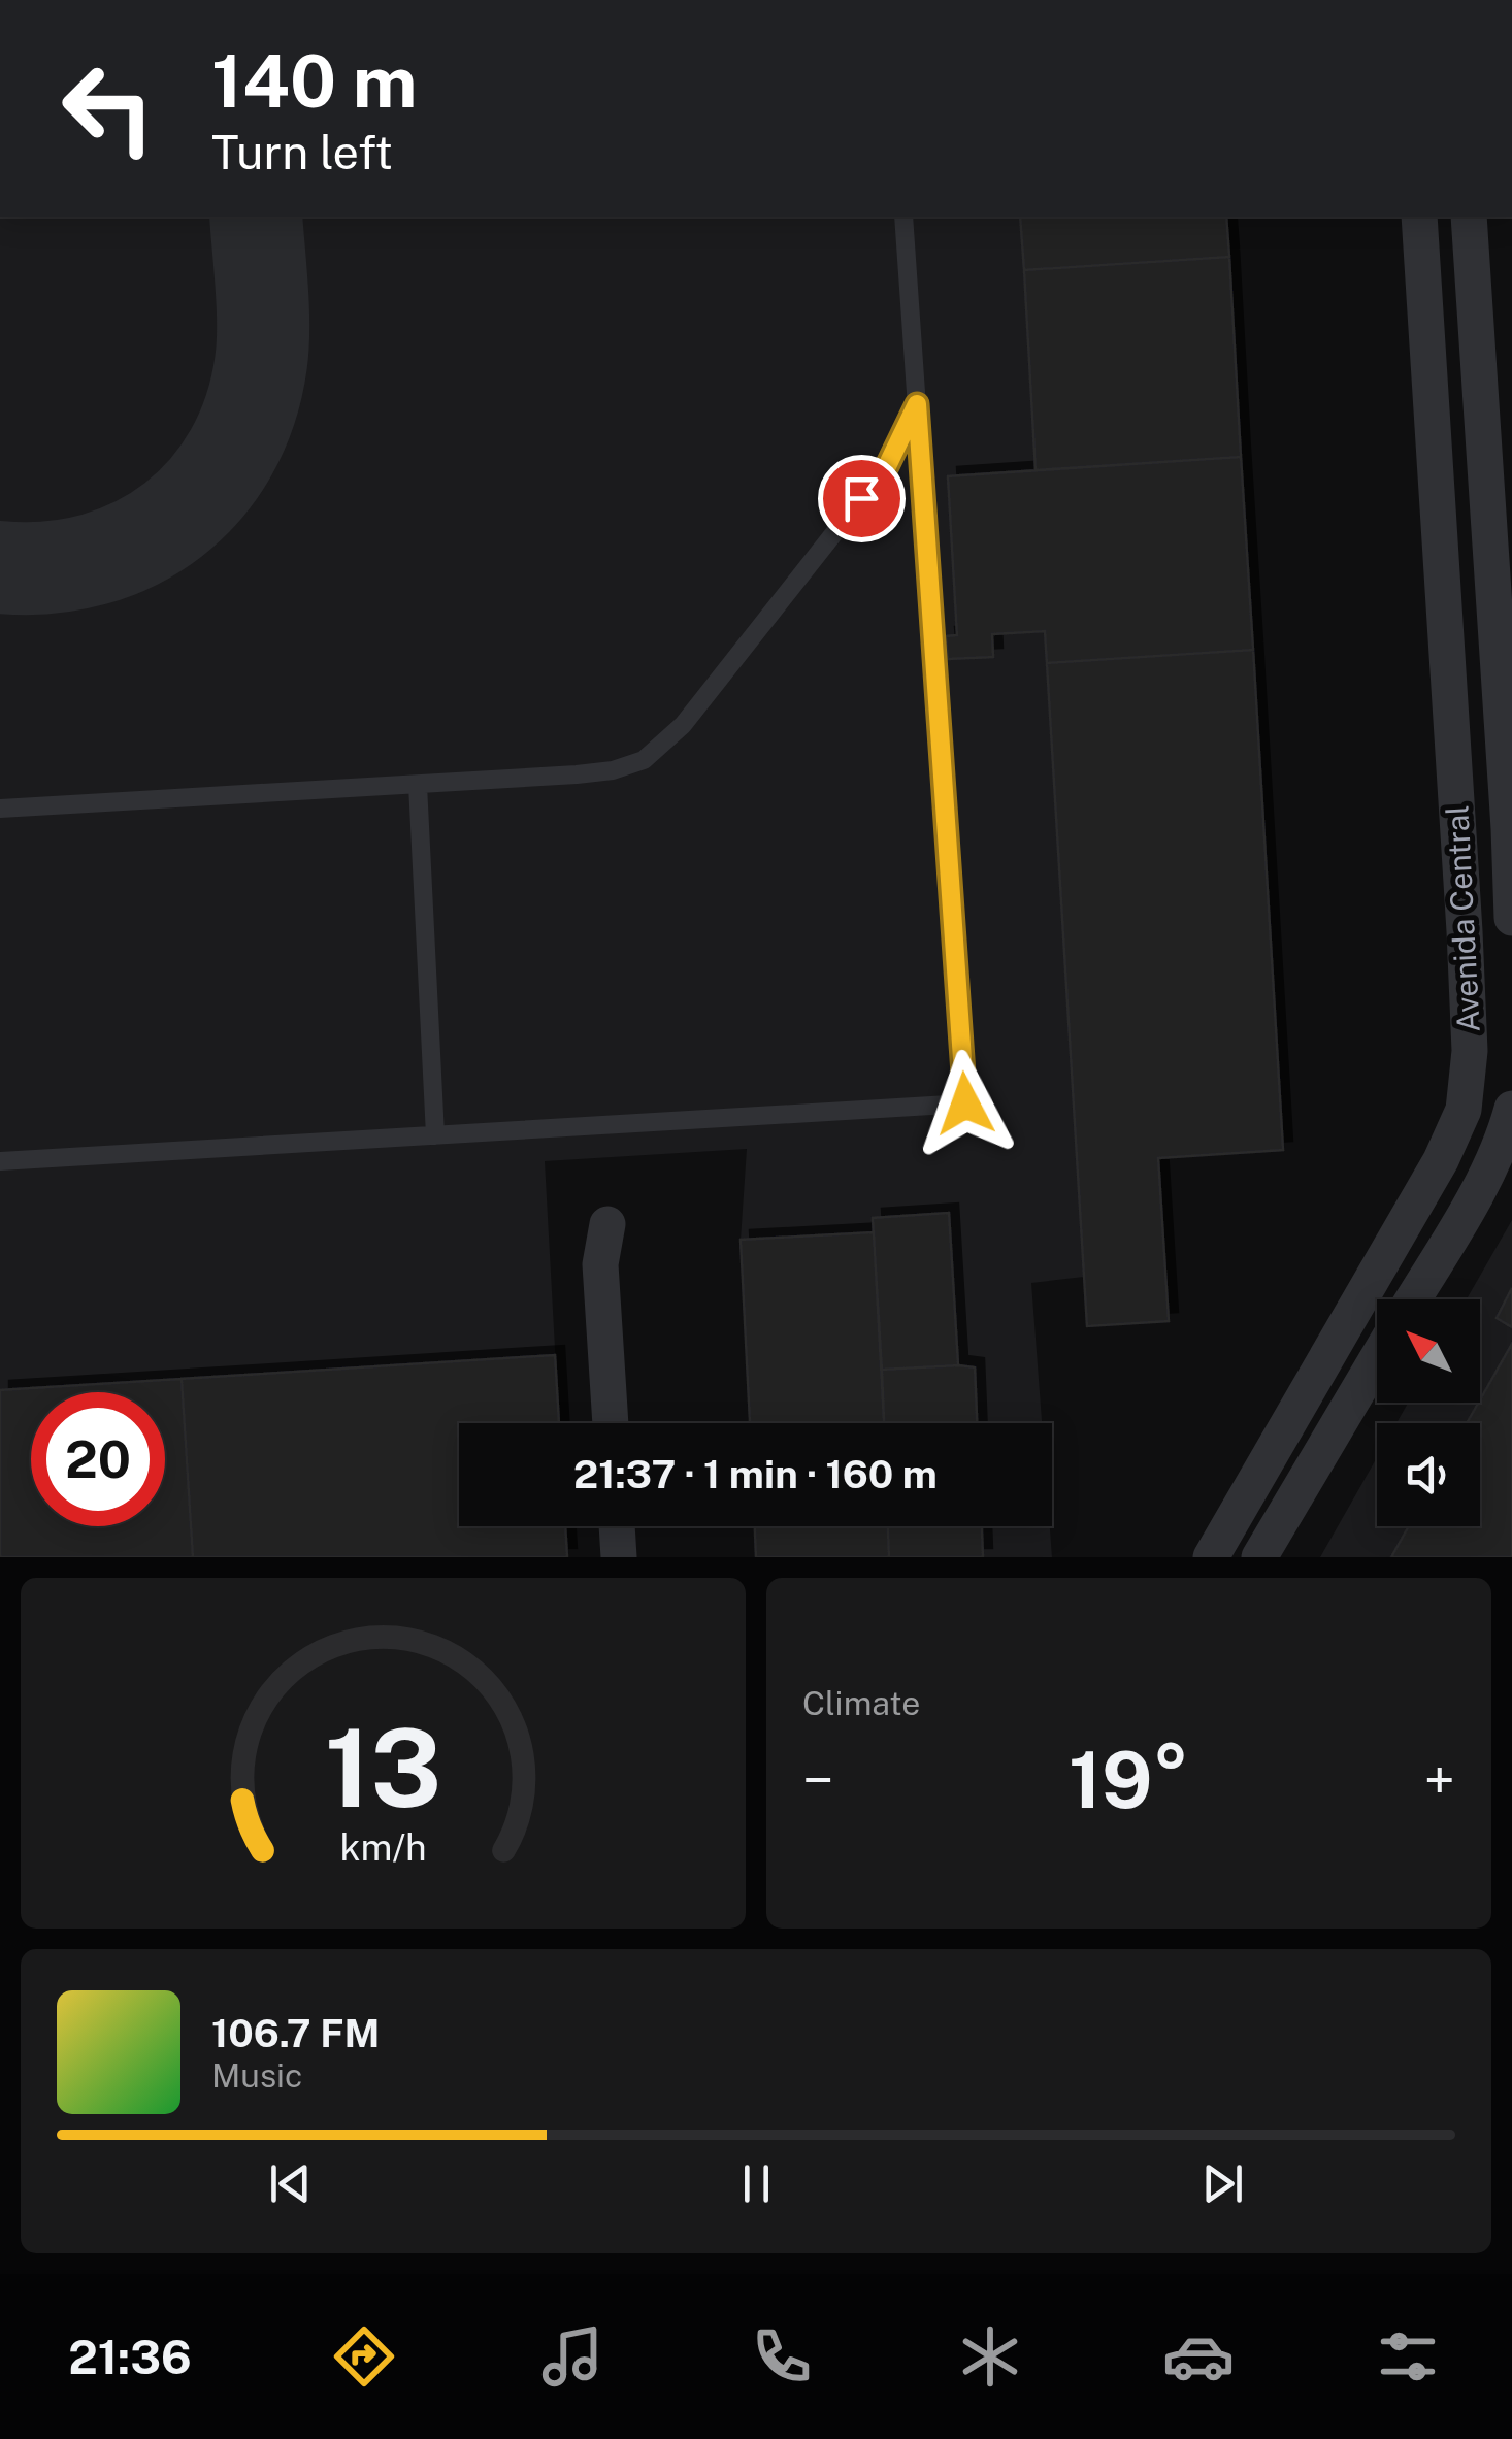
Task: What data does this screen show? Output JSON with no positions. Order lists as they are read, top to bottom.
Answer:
{
  "streets": {
    "street": ["Avenida Central"]
  },
  "north": "top left",
  "page": {
    "turn": ["140 m", "Turn left"],
    "limit": "20",
    "trip": "21:37 · 1 min · 160 m",
    "tile": "Climate",
    "heat": ["−", "19°", "+"],
    "song": ["106.7 FM", "Music"],
    "tabs": "21:36",
    "gauge": ["13", "km/h"]
  }
}
